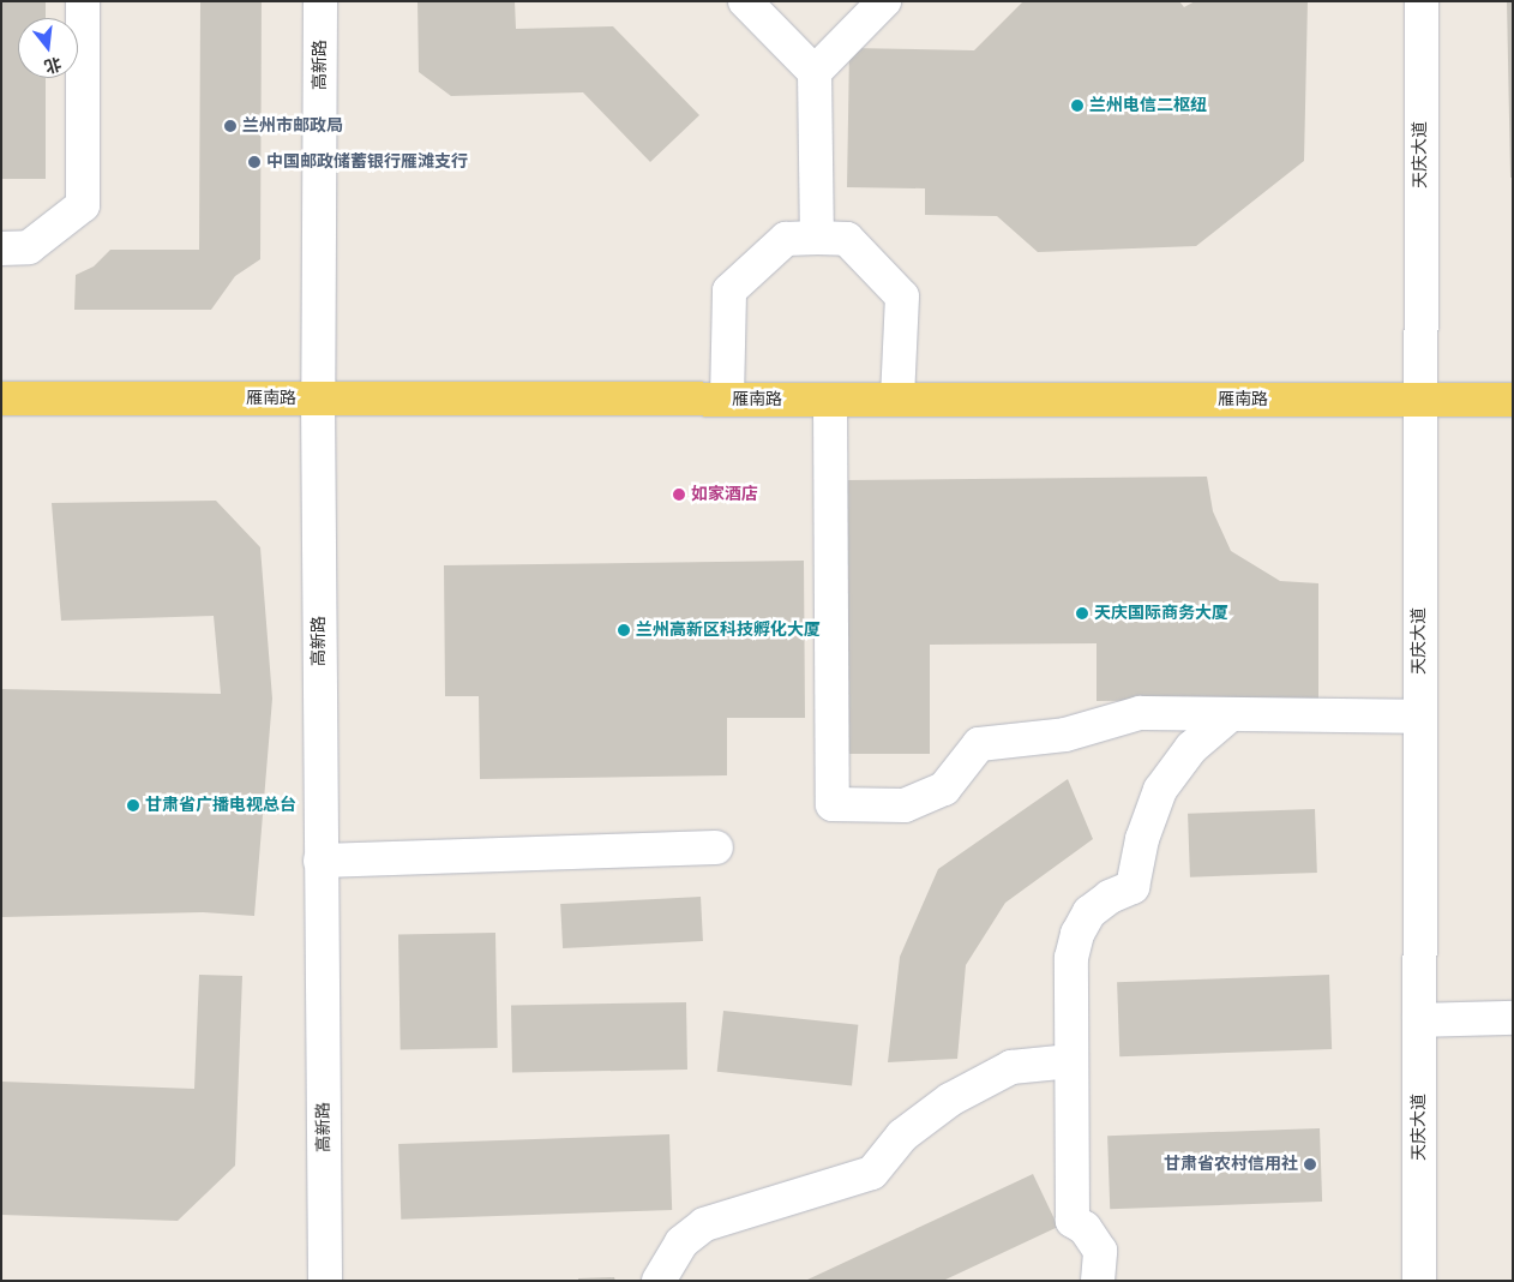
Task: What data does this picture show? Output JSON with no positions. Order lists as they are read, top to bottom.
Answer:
{
  "streets": {
    "main road": ["雁南路"],
    "street": ["高新路", "天庆大道"]
  },
  "crossings": [
    ["高新路", "雁南路"],
    ["天庆大道", "雁南路"]
  ],
  "places": [
    "兰州电信二枢纽",
    "兰州市邮政局",
    "中国邮政储蓄银行雁滩支行",
    "如家酒店",
    "天庆国际商务大厦",
    "兰州高新区科技孵化大厦",
    "甘肃省广播电视总台",
    "甘肃省农村信用社"
  ],
  "north": "bottom"
}
